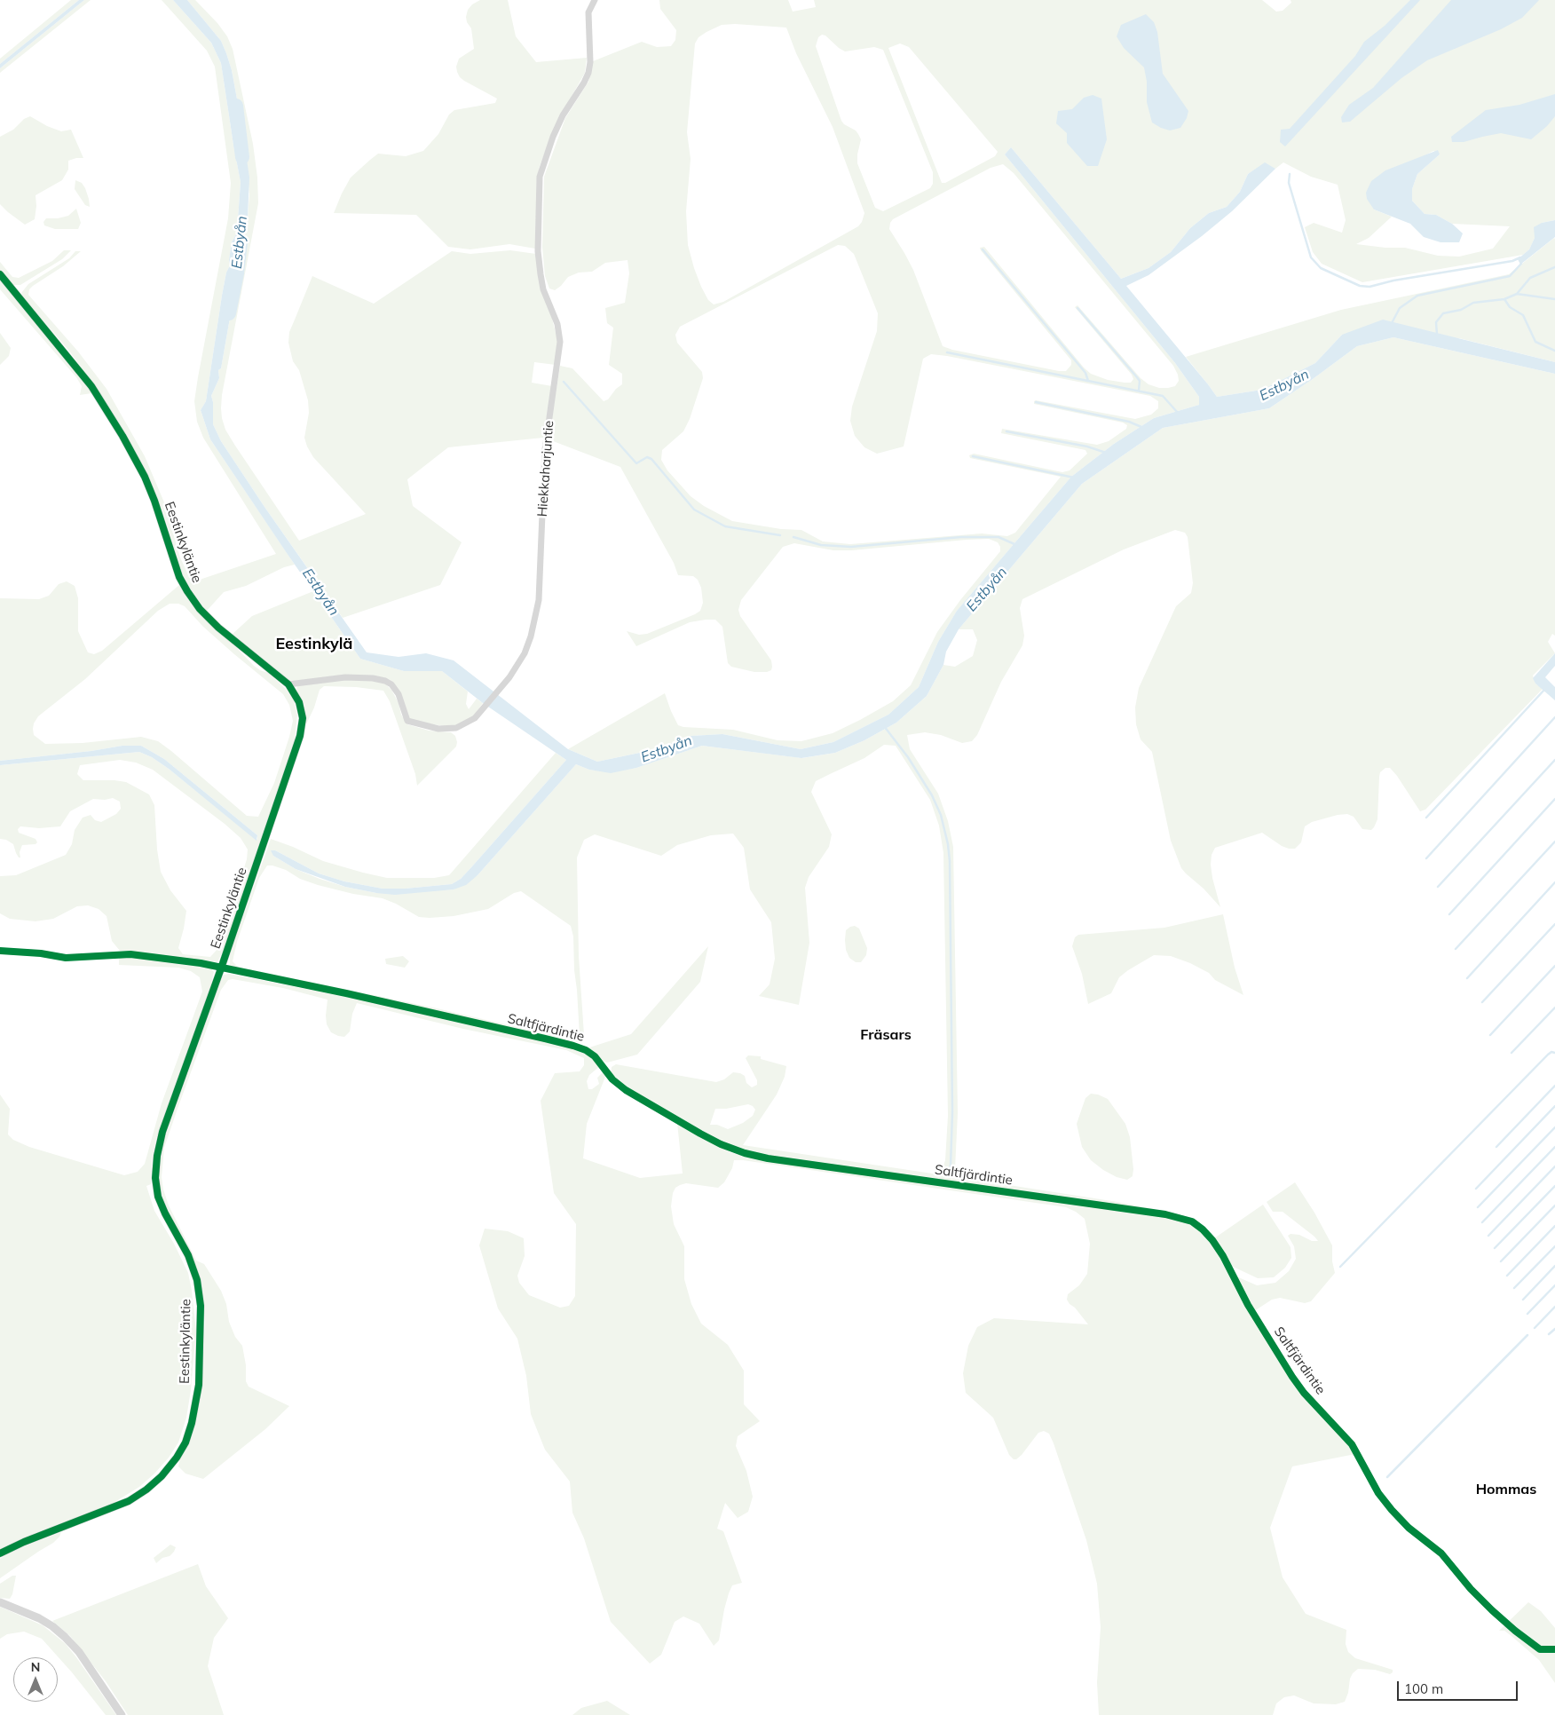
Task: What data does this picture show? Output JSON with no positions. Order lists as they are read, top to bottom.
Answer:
{
  "streets": {
    "street": ["Hiekkaharjuntie", "Eestinkyläntie", "Saltfjärdintie"]
  },
  "crossings": [
    ["Hiekkaharjuntie", "Eestinkyläntie"],
    ["Eestinkyläntie", "Saltfjärdintie"]
  ],
  "districts": ["Eestinkylä", "Fräsars", "Hommas"],
  "water": ["Estbyån"],
  "scale_bar": "100 m",
  "north": "top"
}
